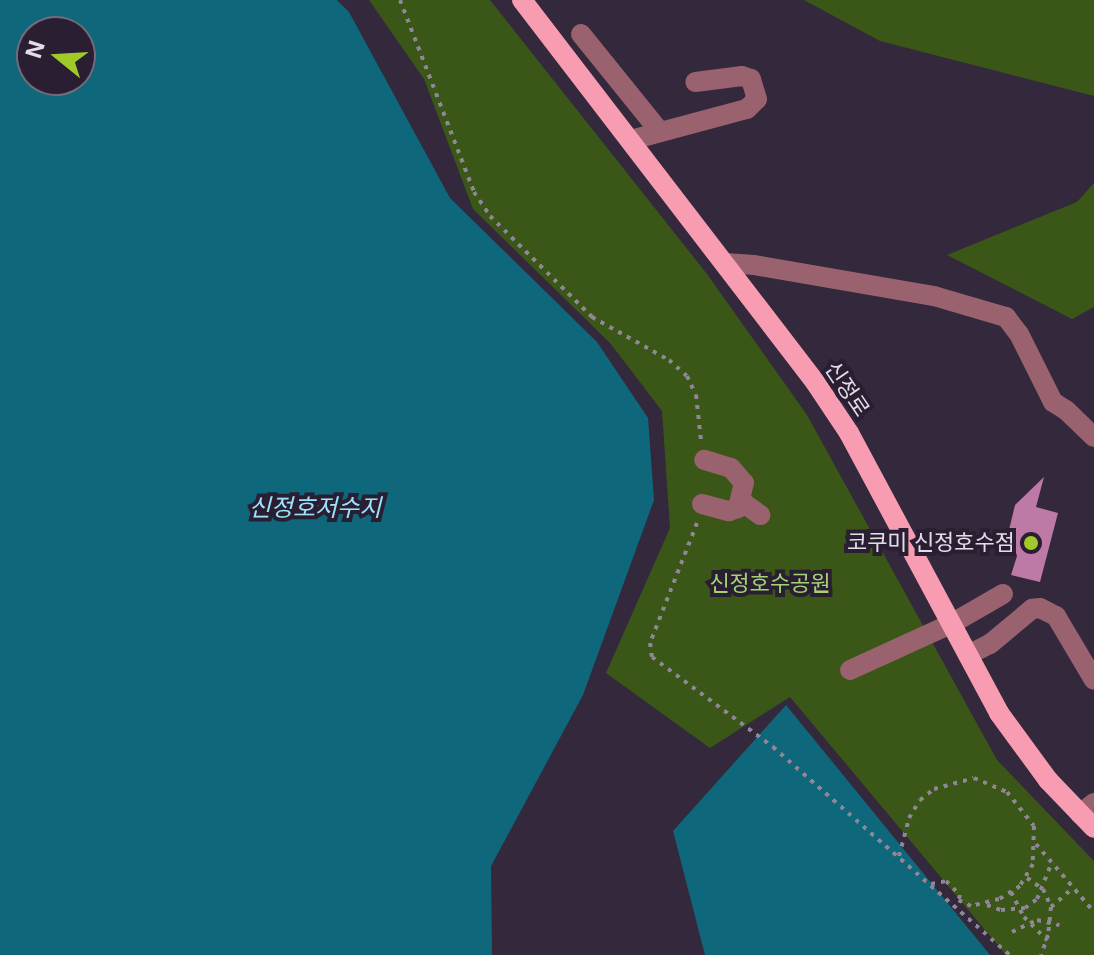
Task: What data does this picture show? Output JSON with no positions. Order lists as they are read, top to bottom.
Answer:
{
  "streets": {
    "main road": ["신정로"]
  },
  "water": ["신정호저수지"],
  "parks": ["신정호수공원"],
  "places": ["코쿠미 신정호수점"],
  "north": "left"
}
